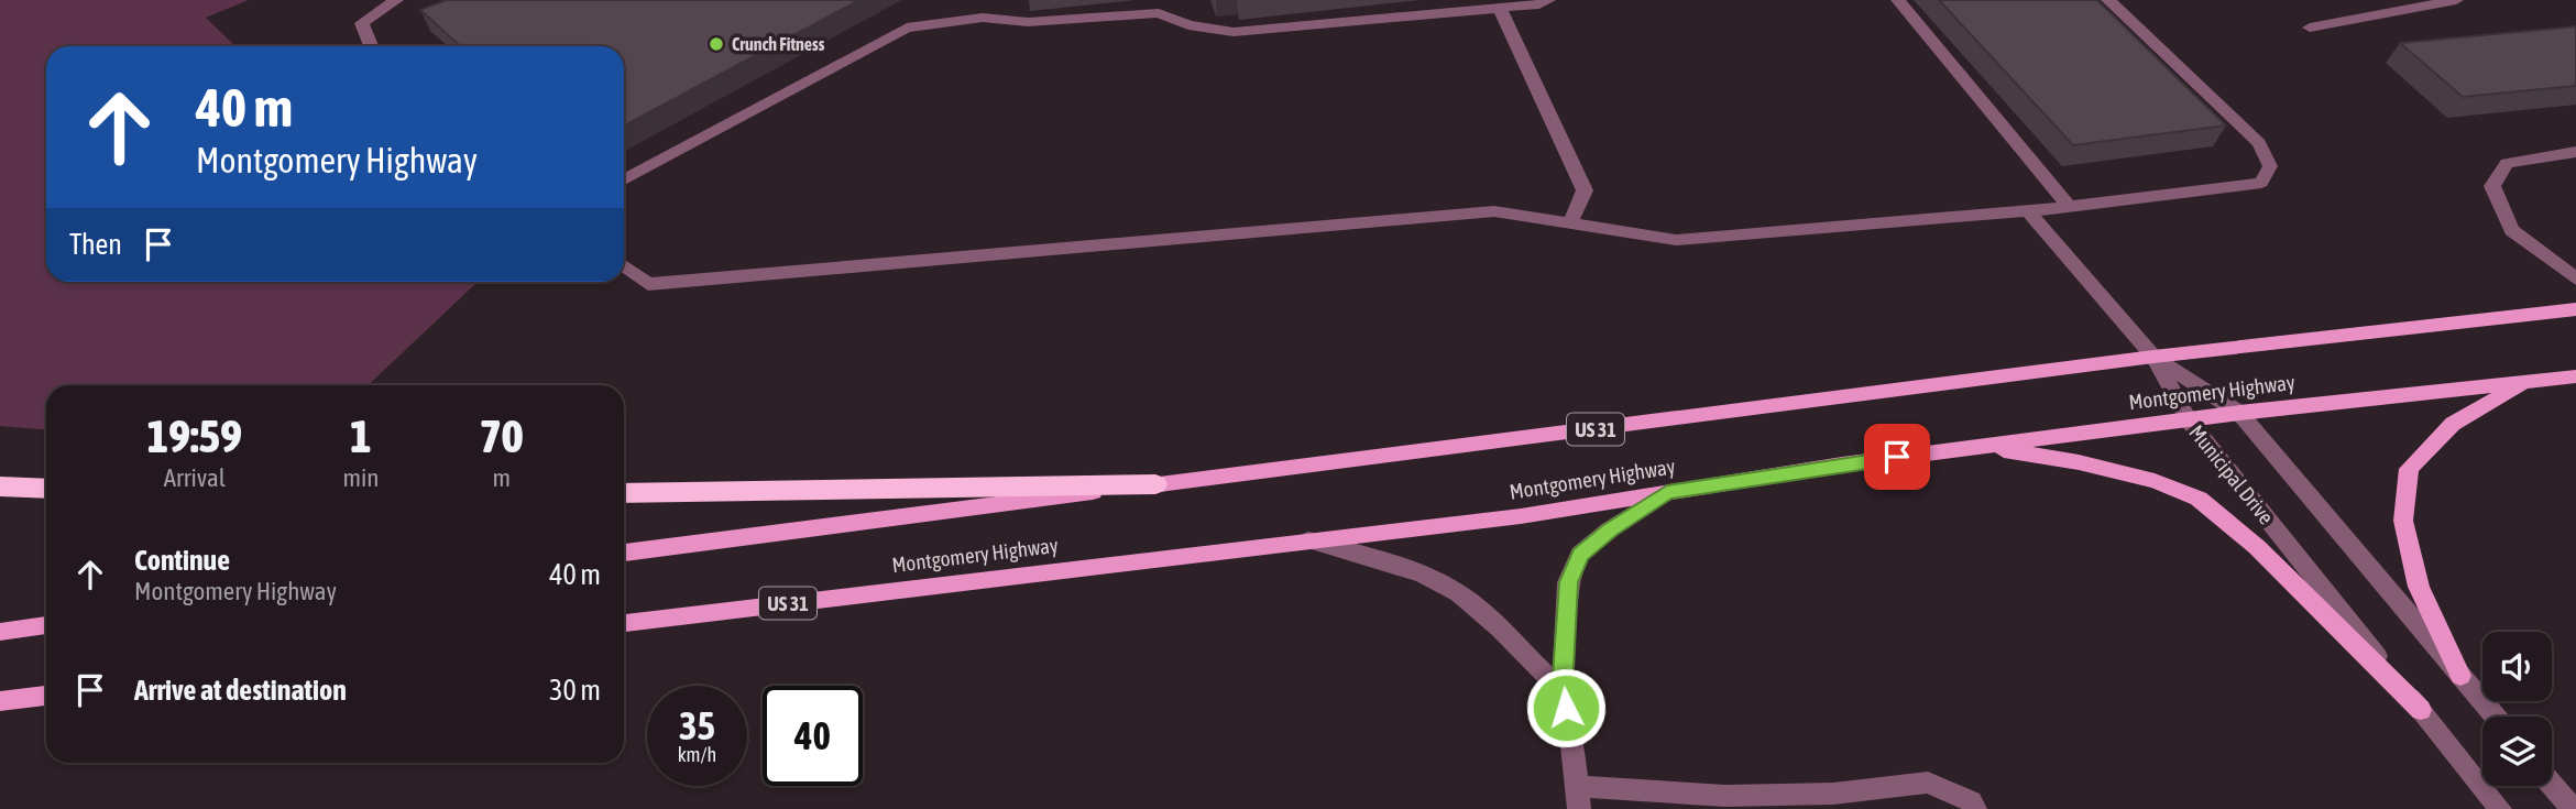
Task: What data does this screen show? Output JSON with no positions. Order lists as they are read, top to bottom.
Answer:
{
  "streets": {
    "main road": ["Montgomery Highway", "US 31"],
    "street": ["Municipal Drive"]
  },
  "crossings": [
    ["Montgomery Highway", "Municipal Drive"]
  ],
  "places": ["Crunch Fitness"],
  "page": {
    "turn": ["40 m", "Montgomery Highway"],
    "then": "Then",
    "eta": [
      "19:59",
      "Arrival",
      "1",
      "min",
      "70",
      "m"
    ],
    "list": [
      {
        "name": "Continue",
        "note": "Montgomery Highway",
        "value": "40 m"
      },
      {
        "name": "Arrive at destination",
        "value": "30 m"
      }
    ],
    "speed": "35 km/h",
    "limit": "40"
  }
}
